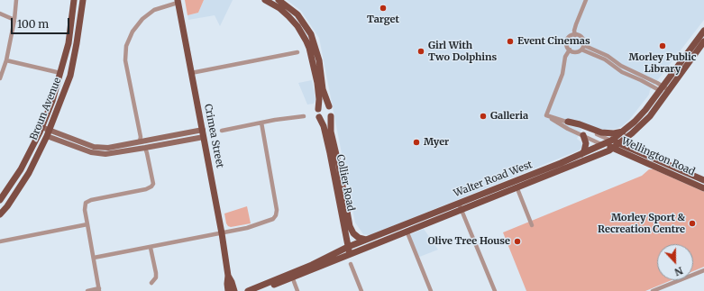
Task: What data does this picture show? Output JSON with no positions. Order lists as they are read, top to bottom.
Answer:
{
  "streets": {
    "main road": [
      "Broun Avenue",
      "Crimea Street",
      "Wellington Road",
      "Walter Road West",
      "Collier Road"
    ]
  },
  "crossings": [
    ["Wellington Road", "Walter Road West"],
    ["Walter Road West", "Collier Road"]
  ],
  "places": [
    "Target",
    "Event Cinemas",
    "Morley Public Library",
    "Girl With Two Dolphins",
    "Galleria",
    "Myer",
    "Morley Sport & Recreation Centre",
    "Olive Tree House"
  ],
  "scale_bar": "100 m",
  "north": "bottom"
}
